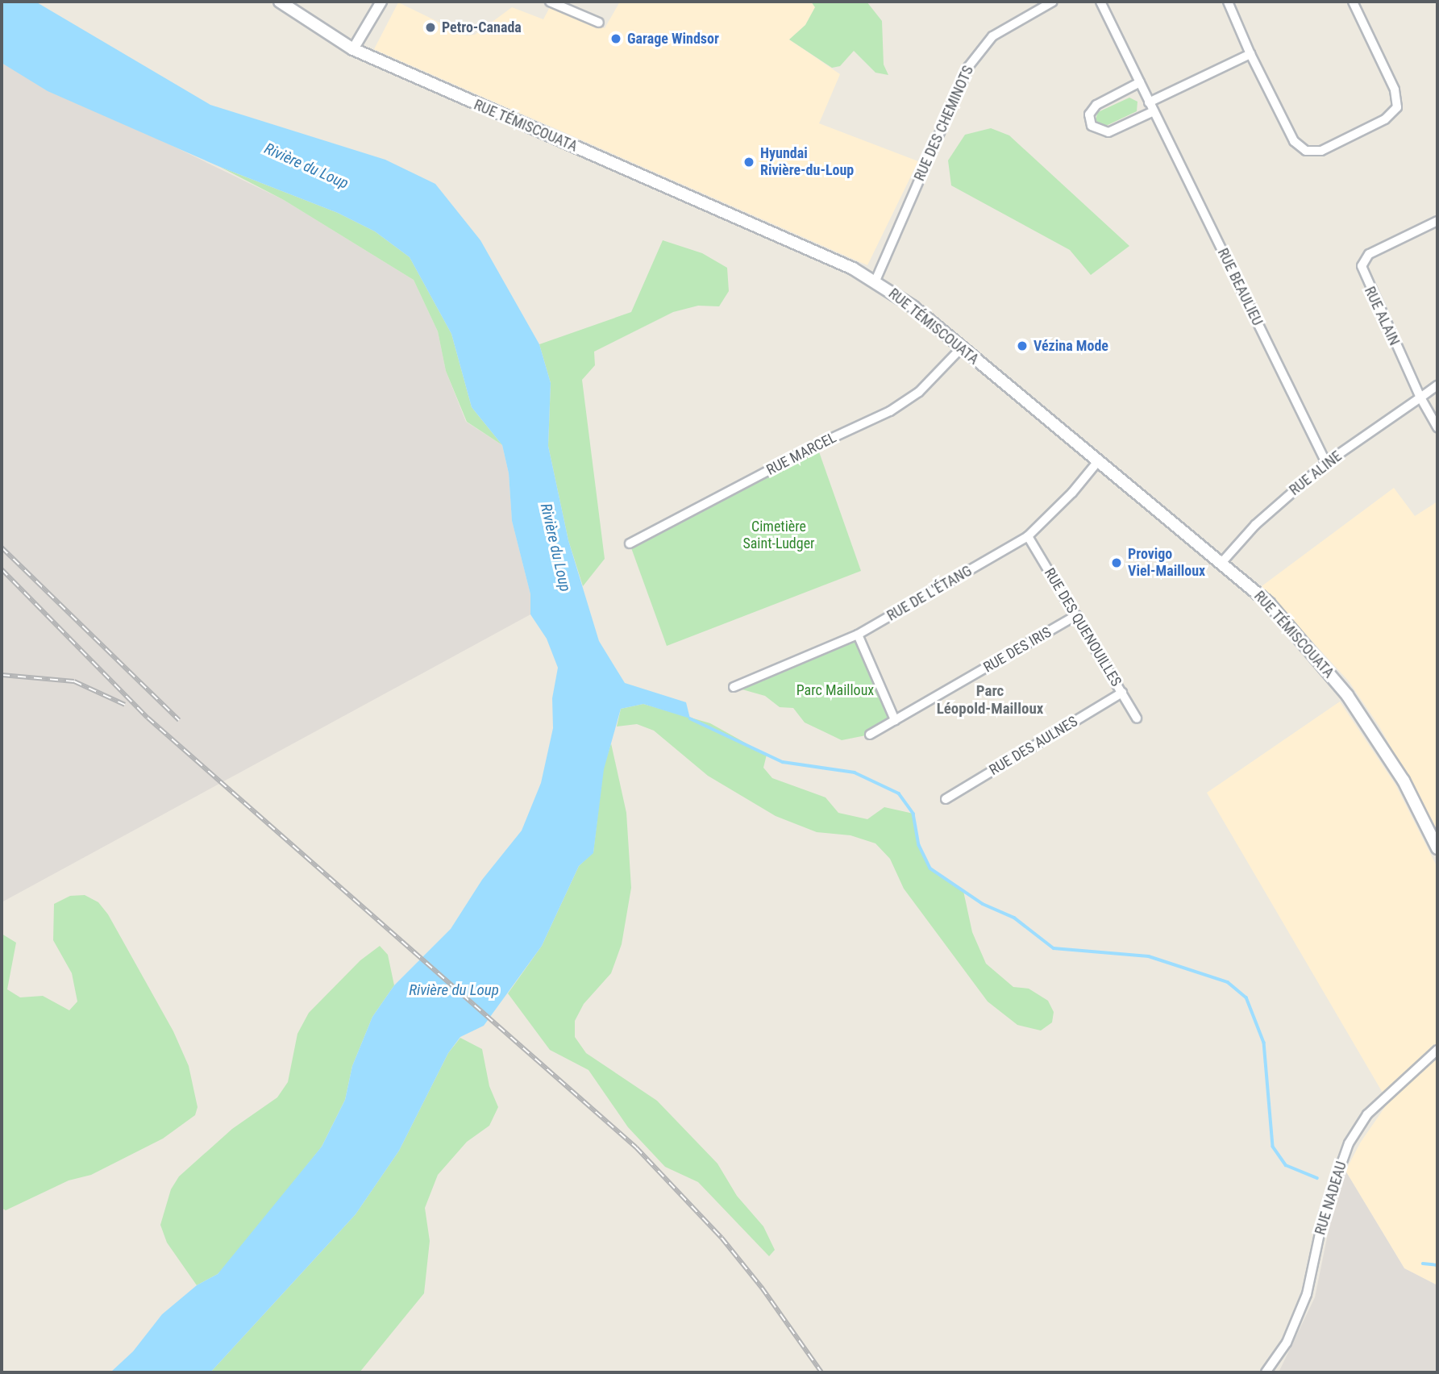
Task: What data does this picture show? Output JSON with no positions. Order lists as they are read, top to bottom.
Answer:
{
  "streets": {
    "main road": ["RUE TÉMISCOUATA"],
    "street": [
      "RUE DES CHEMINOTS",
      "RUE BEAULIEU",
      "RUE ALAIN",
      "RUE MARCEL",
      "RUE ALINE",
      "RUE DE L'ÉTANG",
      "RUE DES QUENOUILLES",
      "RUE DES IRIS",
      "RUE DES AULNES",
      "RUE NADEAU"
    ]
  },
  "crossings": [
    ["RUE DES CHEMINOTS", "RUE TÉMISCOUATA"],
    ["RUE TÉMISCOUATA", "RUE MARCEL"],
    ["RUE TÉMISCOUATA", "RUE ALINE"],
    ["RUE TÉMISCOUATA", "RUE DE L'ÉTANG"],
    ["RUE BEAULIEU", "RUE ALINE"],
    ["RUE ALAIN", "RUE ALINE"],
    ["RUE DE L'ÉTANG", "RUE DES QUENOUILLES"],
    ["RUE DES QUENOUILLES", "RUE DES IRIS"],
    ["RUE DES QUENOUILLES", "RUE DES AULNES"]
  ],
  "districts": ["Parc Léopold-Mailloux"],
  "water": ["Rivière du Loup"],
  "parks": ["Cimetière Saint-Ludger", "Parc Mailloux"],
  "places": [
    "Petro-Canada",
    "Garage Windsor",
    "Hyundai Rivière-du-Loup",
    "Vézina Mode",
    "Provigo Viel-Mailloux"
  ]
}
